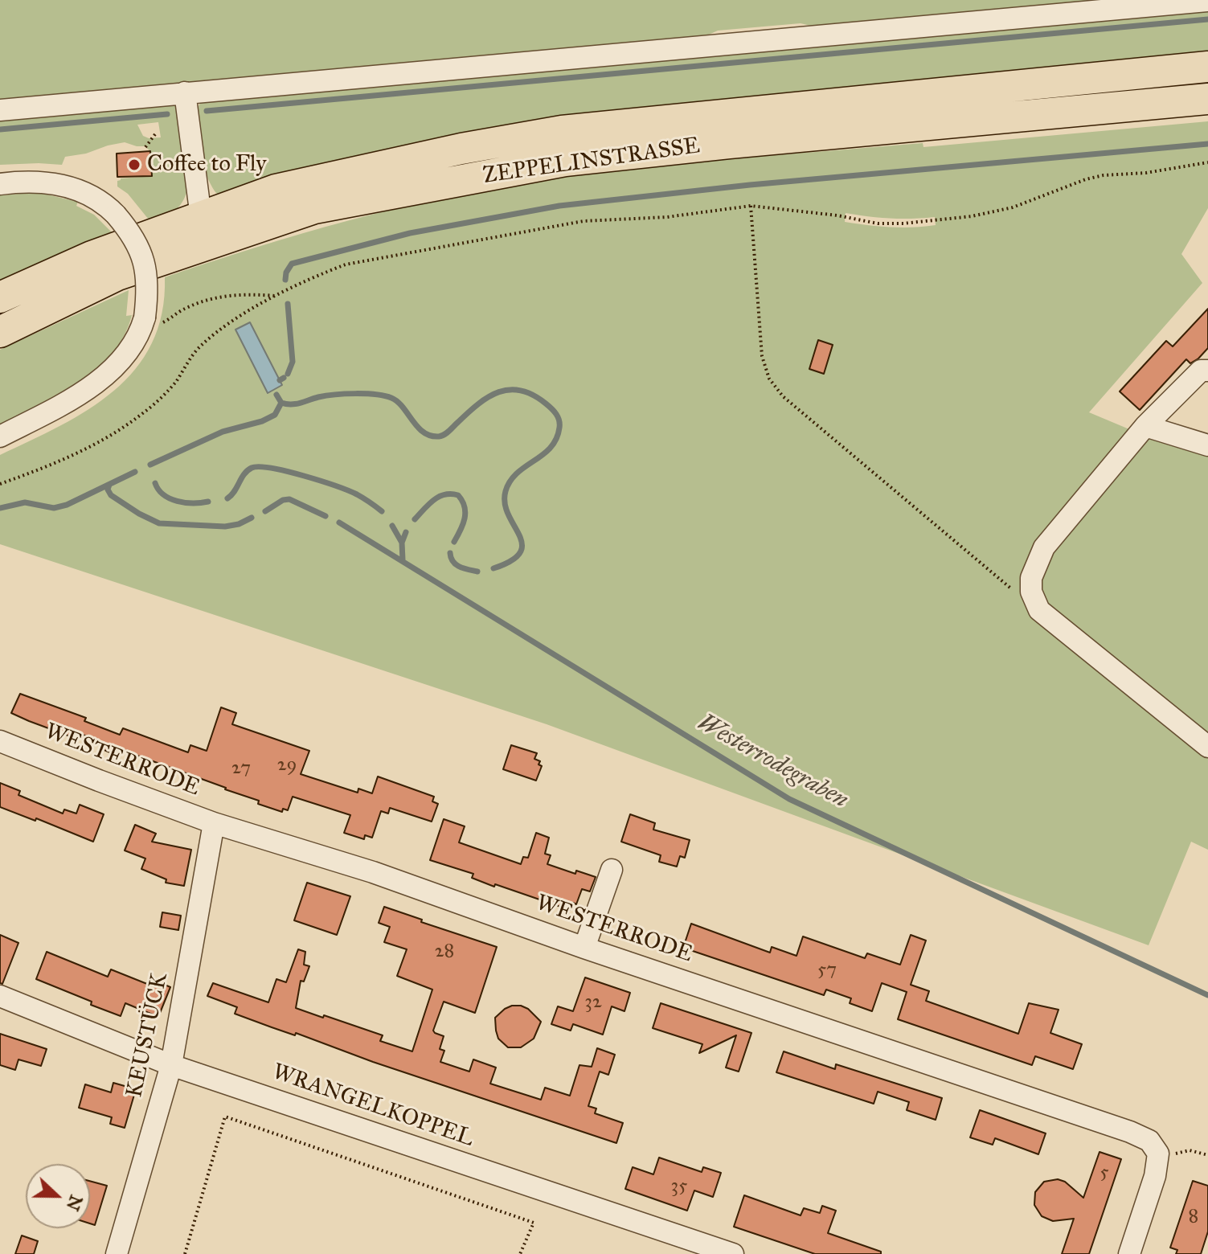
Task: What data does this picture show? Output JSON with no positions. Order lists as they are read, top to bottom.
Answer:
{
  "streets": {
    "highway": ["ZEPPELINSTRASSE"],
    "street": ["WESTERRODE", "KEUSTÜCK", "WRANGELKOPPEL"]
  },
  "crossings": [
    ["WESTERRODE", "KEUSTÜCK"],
    ["KEUSTÜCK", "WRANGELKOPPEL"]
  ],
  "water": ["Westerrodegraben"],
  "places": ["Coffee to Fly"],
  "house_numbers": [
    "29",
    "27",
    "28",
    "57",
    "32",
    "5",
    "35",
    "8"
  ],
  "north": "right"
}
